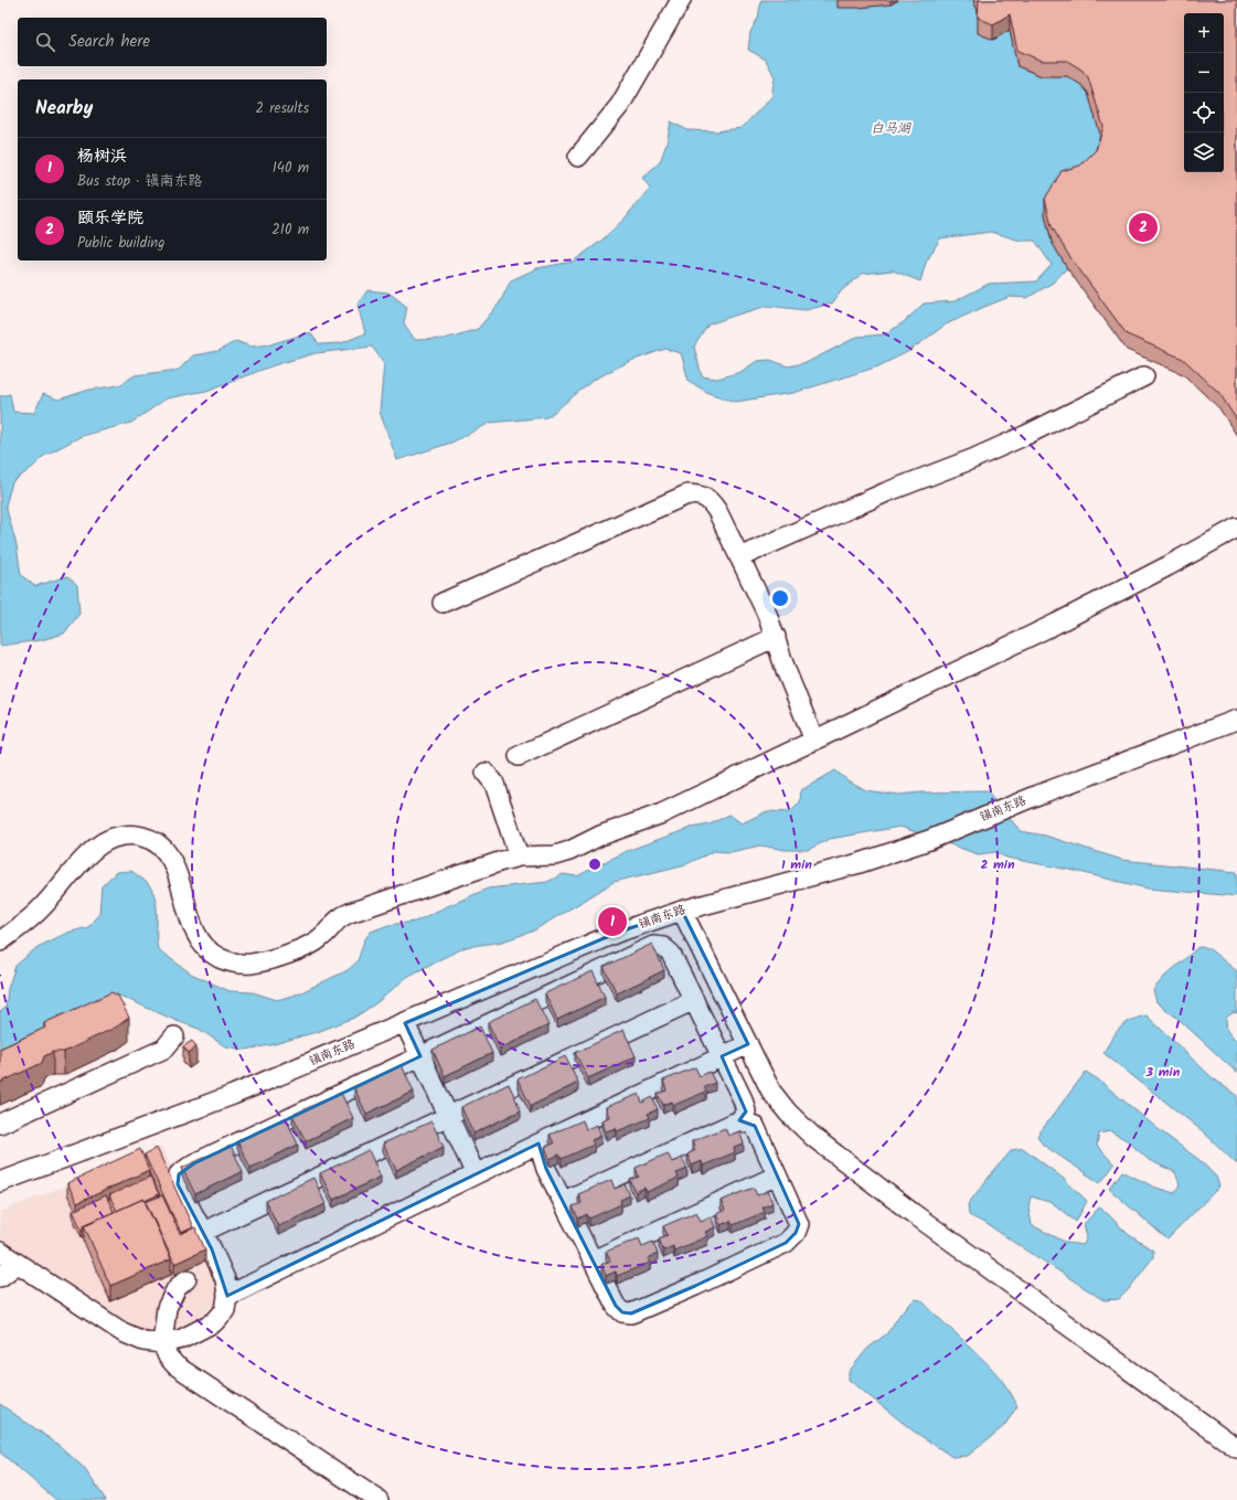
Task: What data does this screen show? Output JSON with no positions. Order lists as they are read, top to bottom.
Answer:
{
  "streets": {
    "street": ["镇南东路"]
  },
  "water": ["白马湖"],
  "page": {
    "map_buttons": ["+", "−"],
    "search": "Search here",
    "heading": ["Nearby", "2 results"],
    "list": [
      {
        "mark": "1",
        "name": "杨树浜",
        "note": "Bus stop · 镇南东路",
        "value": "140 m"
      },
      {
        "mark": "2",
        "name": "颐乐学院",
        "note": "Public building",
        "value": "210 m"
      }
    ],
    "pins": ["2", "1"]
  },
  "rings": ["1 min", "2 min", "3 min"]
}
